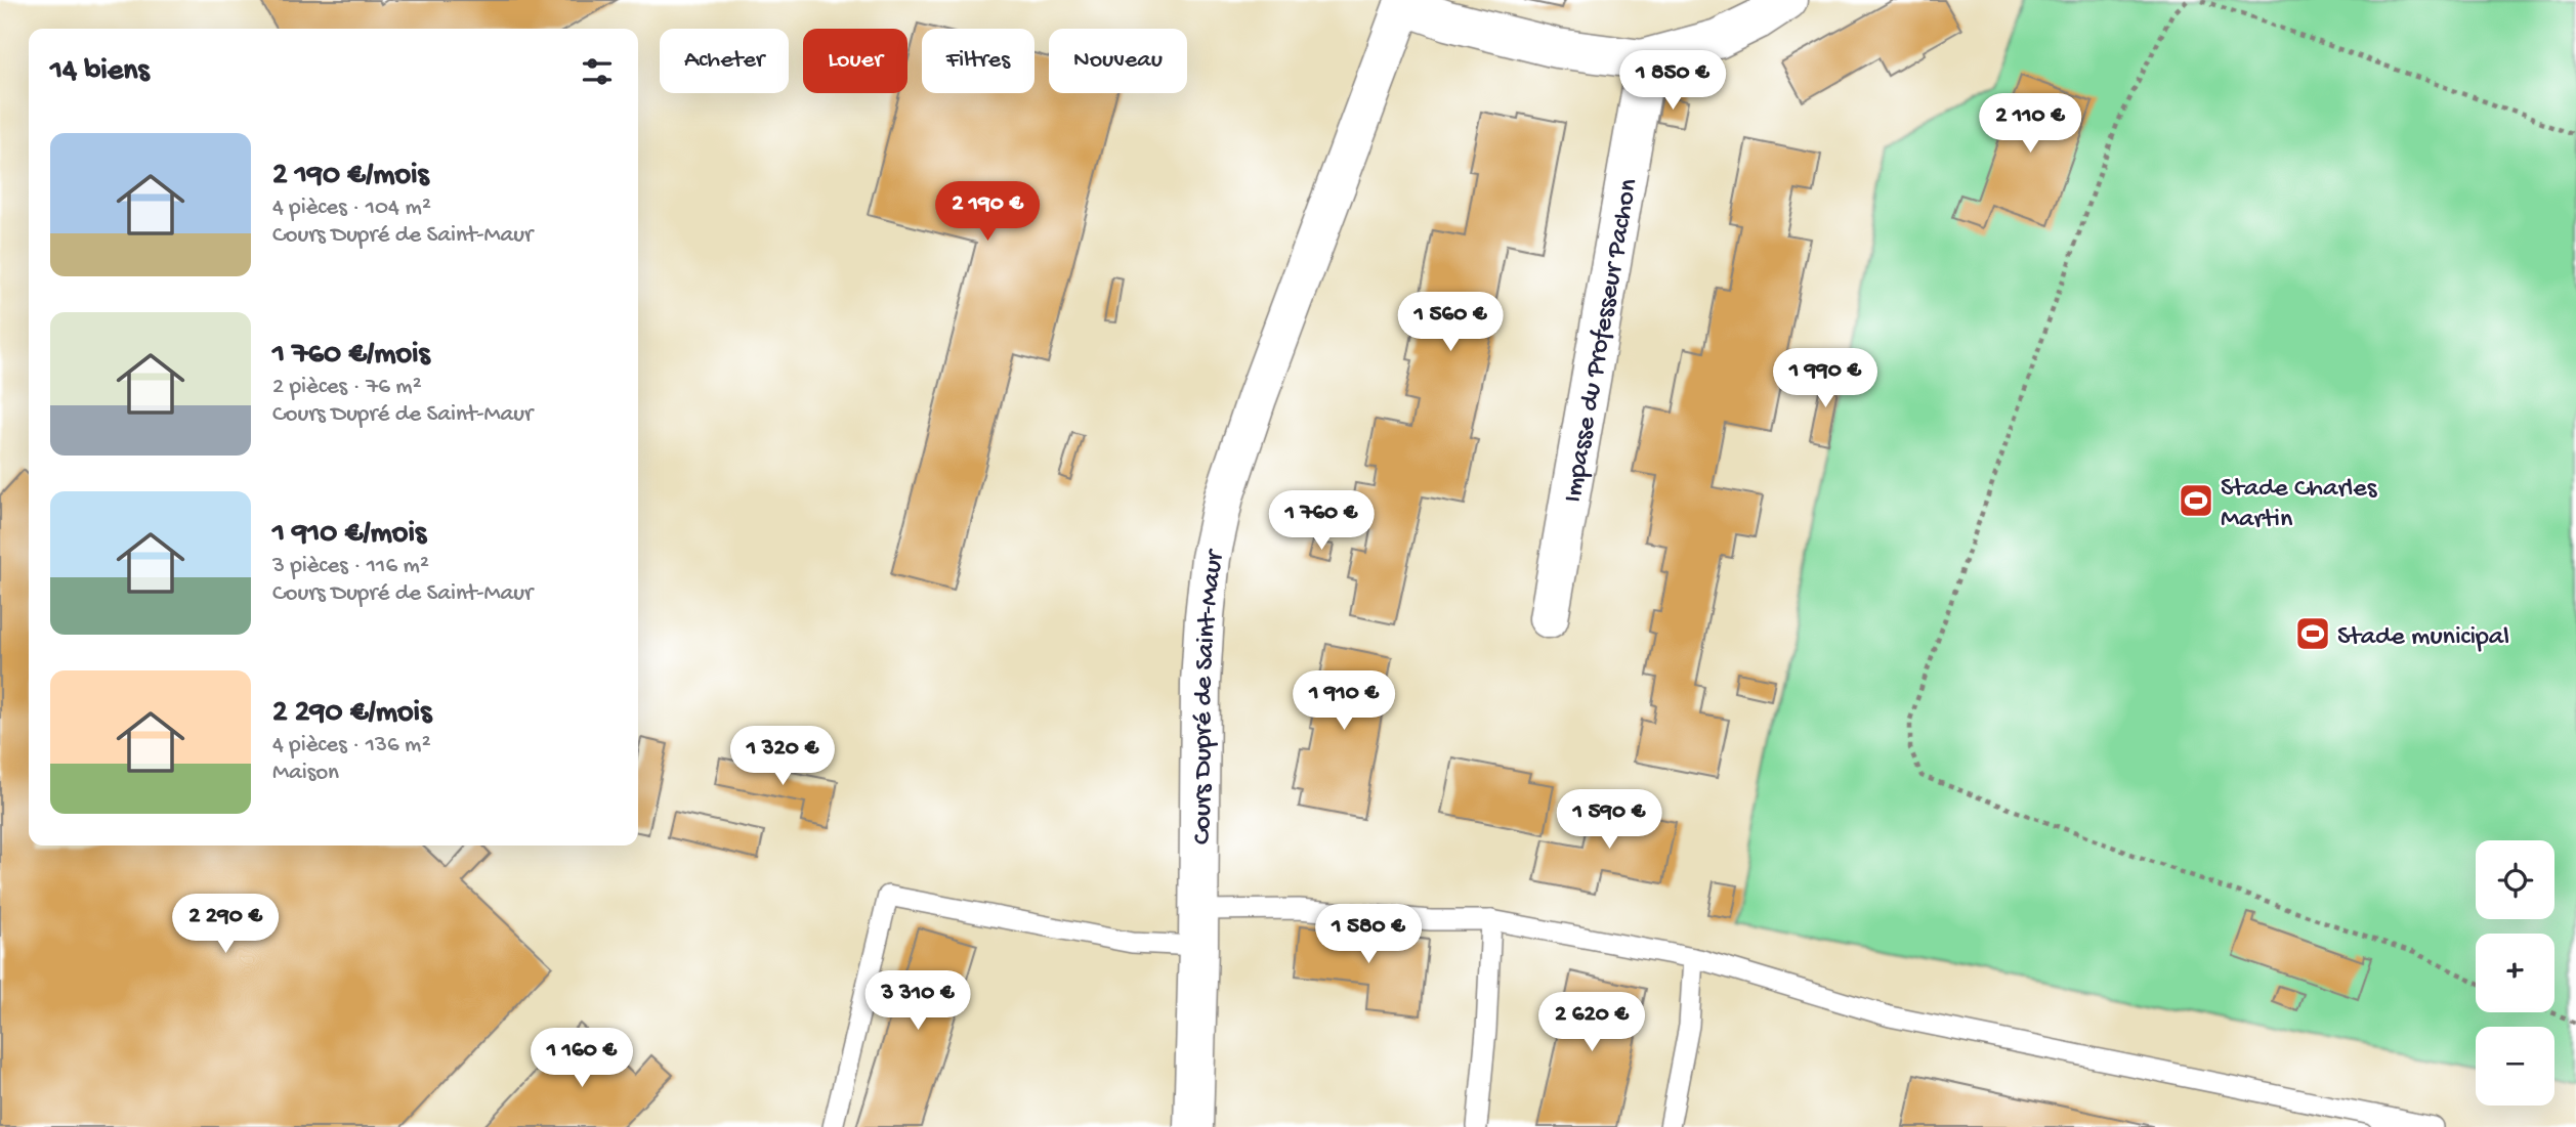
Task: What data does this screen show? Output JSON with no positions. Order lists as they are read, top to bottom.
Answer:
{
  "streets": {
    "street": ["Impasse du Professeur Pachon", "Cours Dupré de Saint-Maur"]
  },
  "places": {
    "sports": ["Stade Charles Martin", "Stade municipal"]
  },
  "page": {
    "chip": [
      "Acheter",
      "Louer",
      "Filtres",
      "Nouveau"
    ],
    "heading": "14 biens",
    "price": [
      "1 850 €",
      "2 110 €",
      "2 190 €",
      "1 560 €",
      "1 990 €",
      "1 760 €",
      "1 910 €",
      "1 320 €",
      "1 590 €",
      "2 290 €",
      "1 580 €",
      "3 310 €",
      "2 620 €",
      "1 160 €"
    ],
    "list": [
      {
        "name": "2 190 €/mois",
        "note": "4 pièces · 104 m² · Cours Dupré de Saint-Maur"
      },
      {
        "name": "1 760 €/mois",
        "note": "2 pièces · 76 m² · Cours Dupré de Saint-Maur"
      },
      {
        "name": "1 910 €/mois",
        "note": "3 pièces · 116 m² · Cours Dupré de Saint-Maur"
      },
      {
        "name": "2 290 €/mois",
        "note": "4 pièces · 136 m² · Maison"
      }
    ],
    "map_buttons": ["+", "−"]
  }
}
